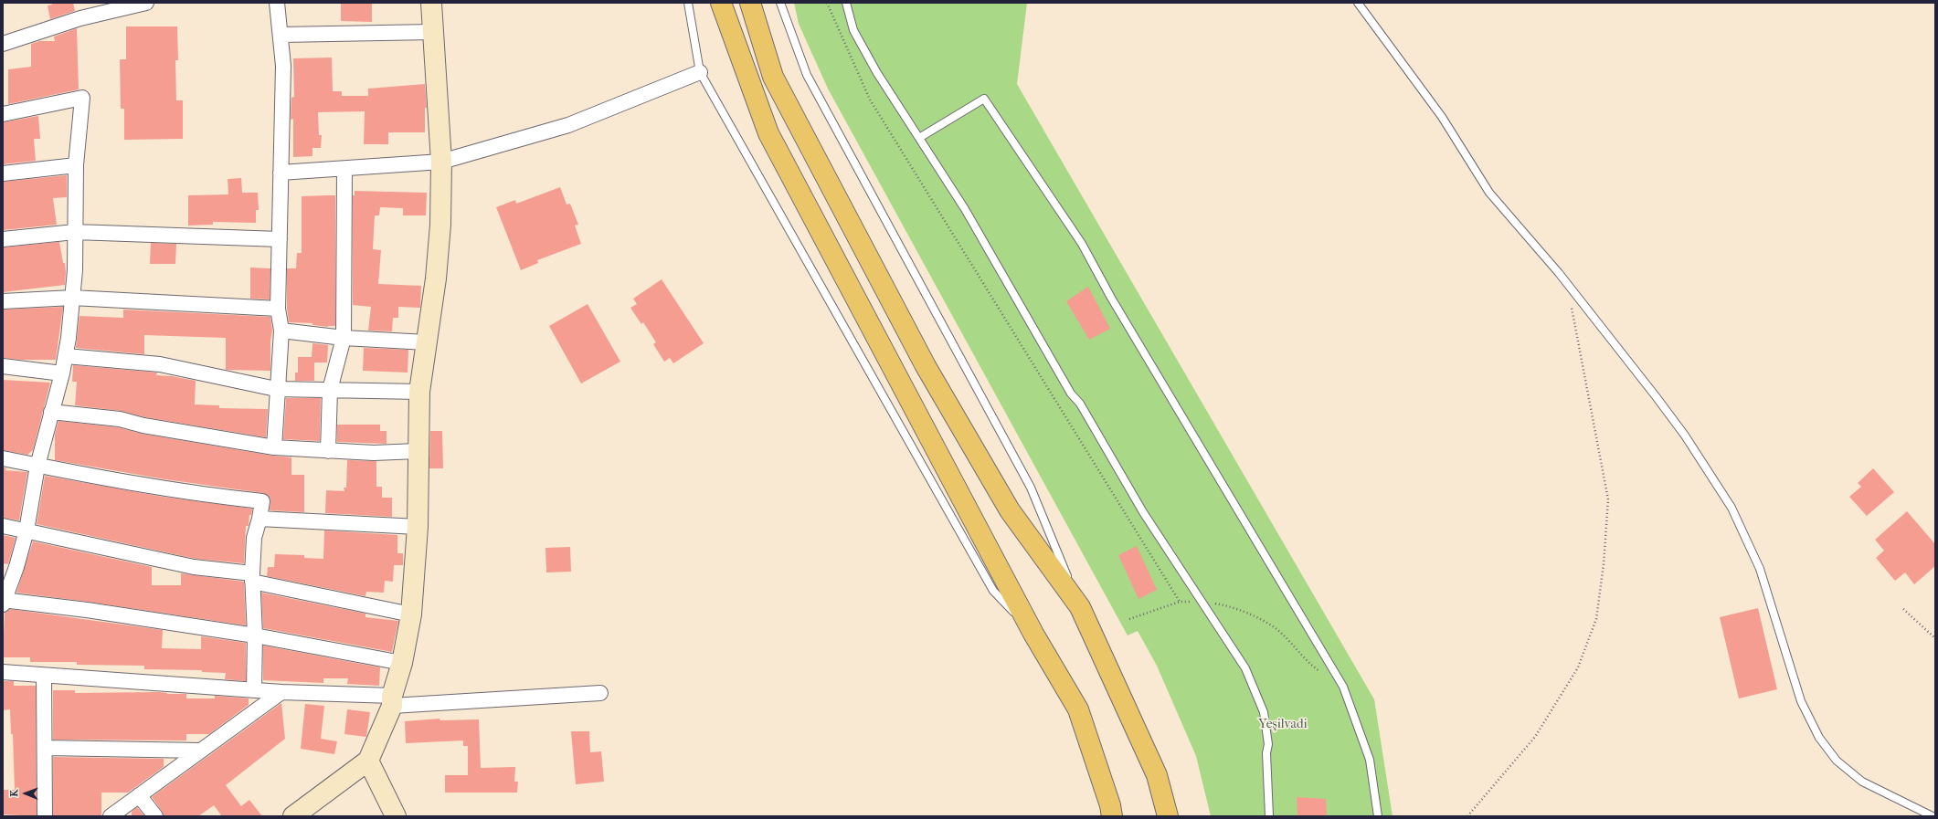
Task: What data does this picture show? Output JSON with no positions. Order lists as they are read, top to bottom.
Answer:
{
  "parks": ["Yeşilvadi"],
  "north": "left"
}
